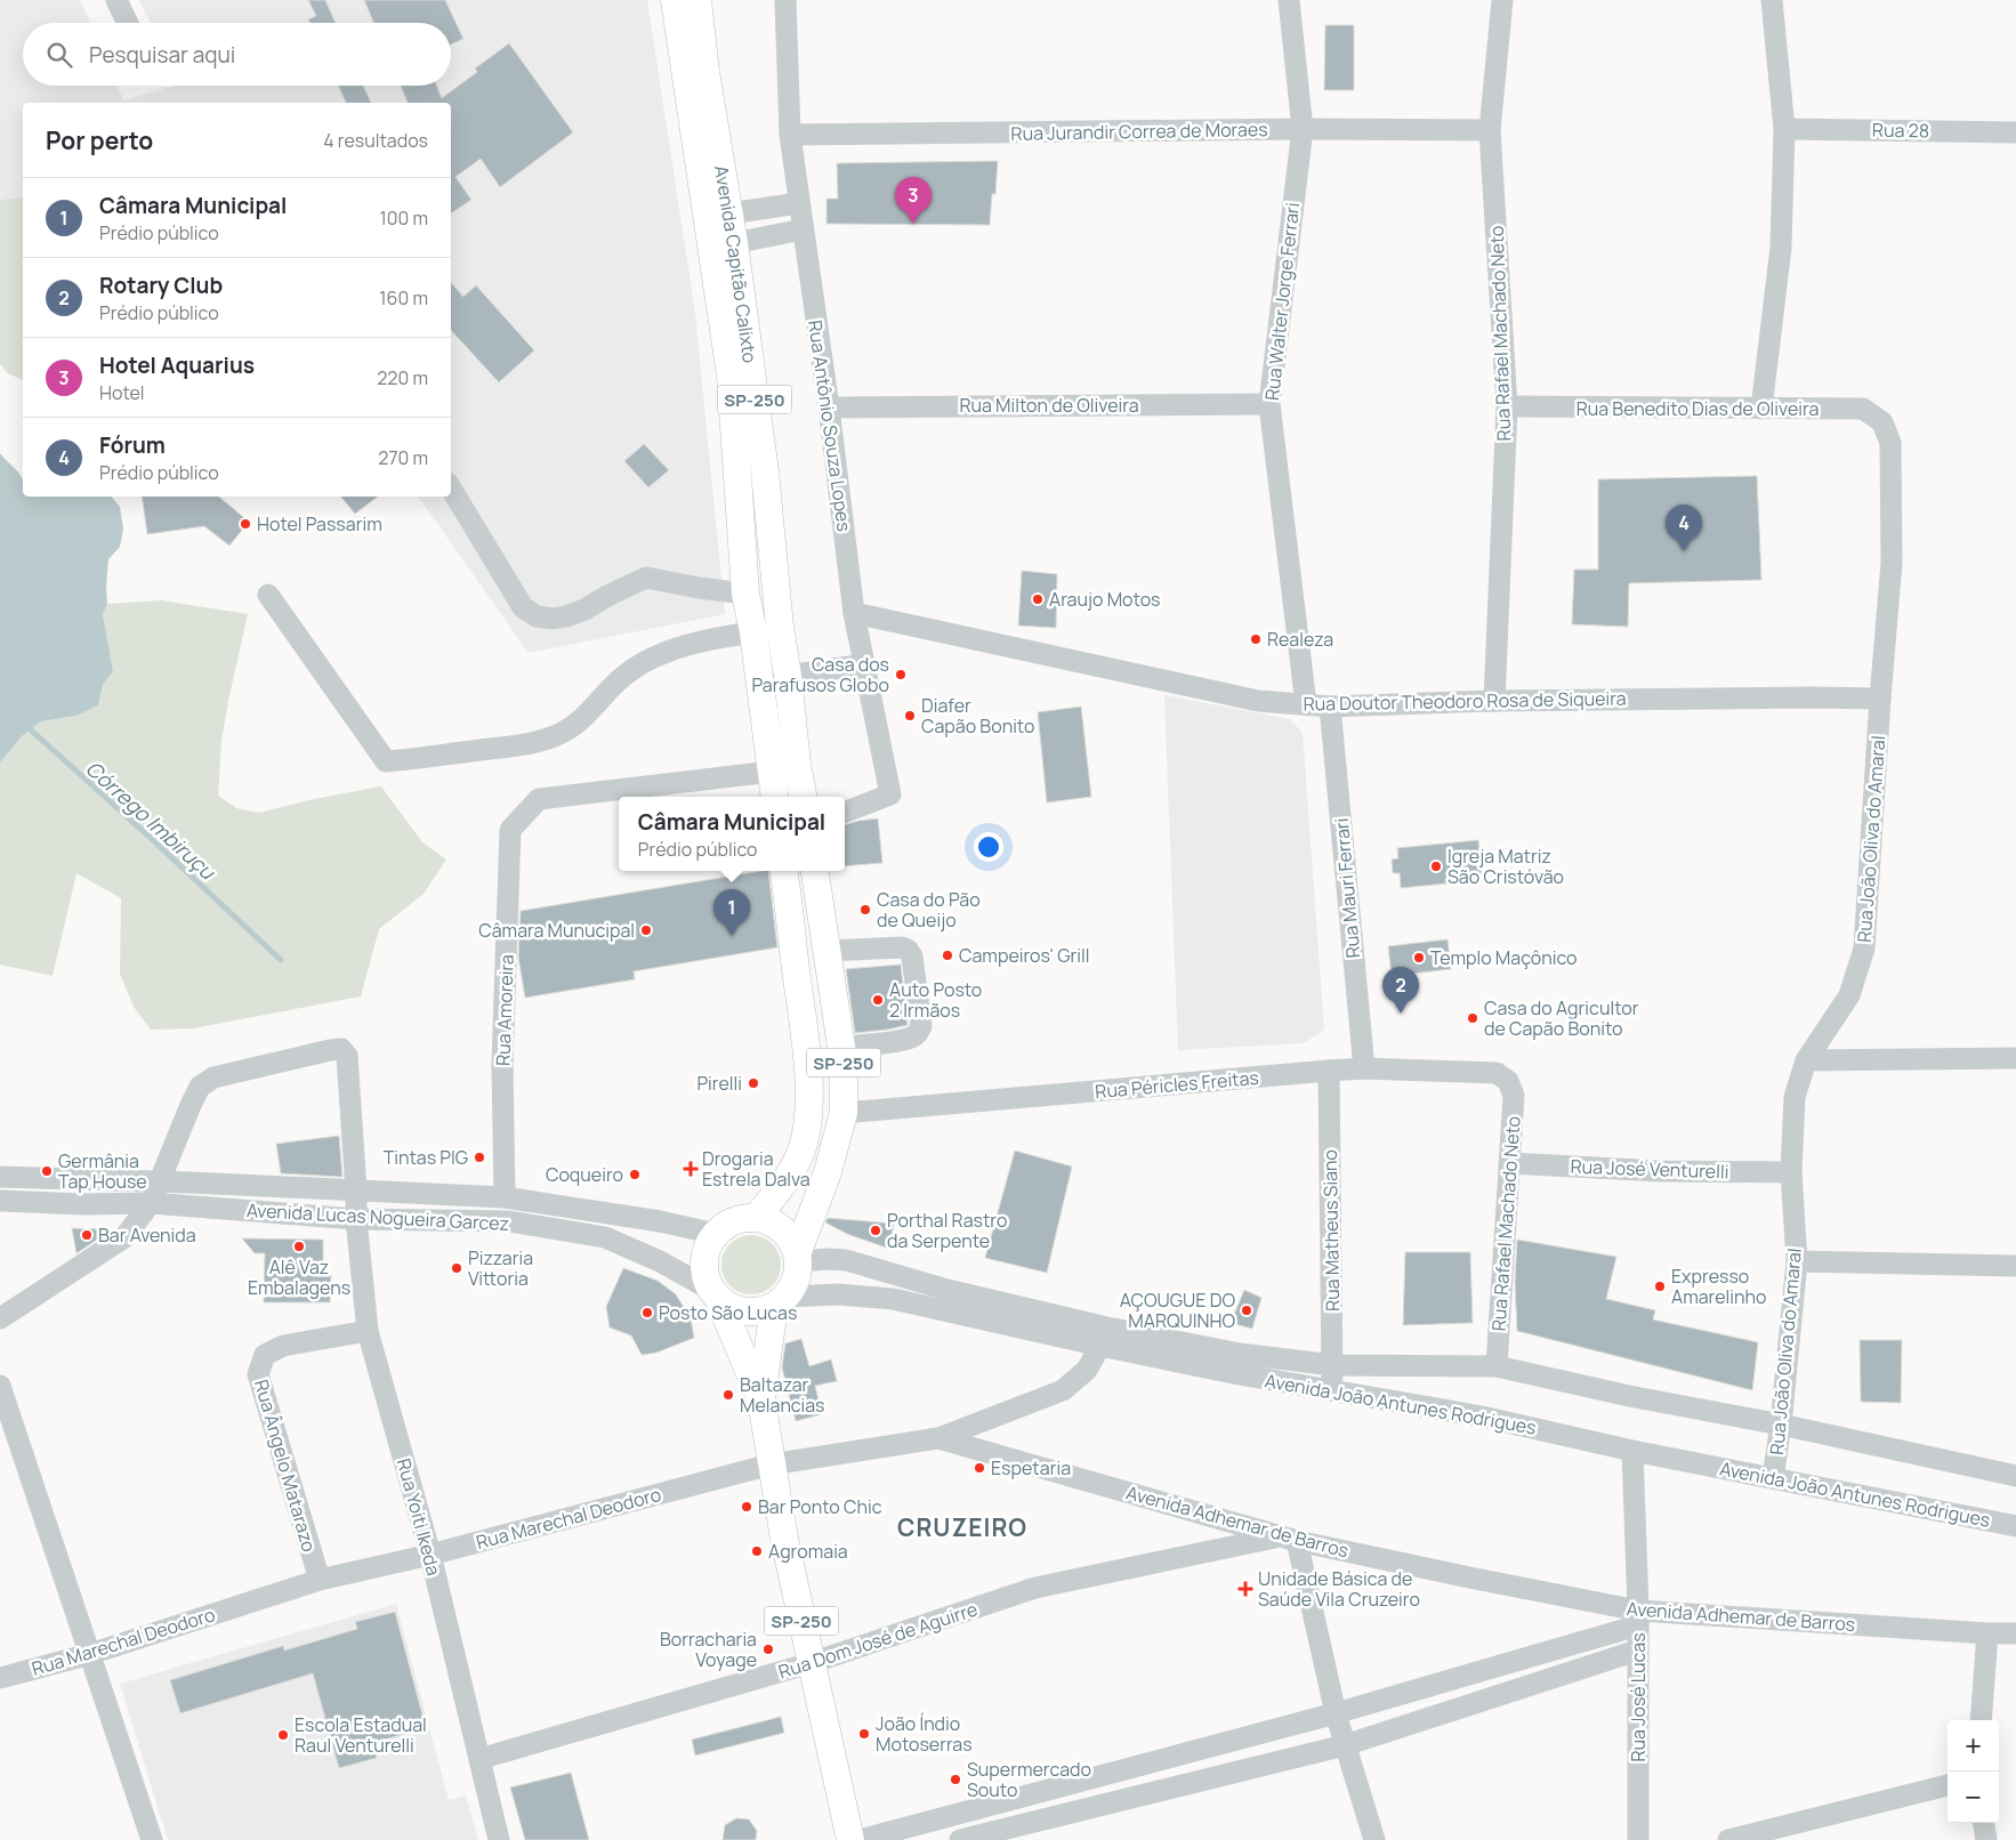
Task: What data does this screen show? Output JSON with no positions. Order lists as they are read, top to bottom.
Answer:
{
  "streets": {
    "main road": ["Avenida Capitão Calixto", "SP-250"],
    "street": [
      "Rua 28",
      "Rua Jurandir Correa de Moraes",
      "Rua Walter Jorge Ferrari",
      "Rua Rafael Machado Neto",
      "Rua Milton de Oliveira",
      "Rua Benedito Dias de Oliveira",
      "Rua Antônio Souza Lopes",
      "Rua Doutor Theodoro Rosa de Siqueira",
      "Rua João Oliva do Amaral",
      "Rua Mauri Ferrari",
      "Rua Amoreira",
      "Rua Péricles Freitas",
      "Rua José Venturelli",
      "Avenida Lucas Nogueira Garcez",
      "Rua Matheus Siano",
      "Avenida João Antunes Rodrigues",
      "Rua Ângelo Matarazo",
      "Rua Yoiti Ikeda",
      "Rua Marechal Deodoro",
      "Avenida Adhemar de Barros",
      "Rua Dom José de Aguirre",
      "Rua José Lucas"
    ]
  },
  "crossings": [
    ["Rua Jurandir Correa de Moraes", "Rua Walter Jorge Ferrari"],
    ["Rua Jurandir Correa de Moraes", "Rua Rafael Machado Neto"],
    ["Rua Jurandir Correa de Moraes", "Rua Antônio Souza Lopes"],
    ["Avenida Capitão Calixto", "Rua Amoreira"],
    ["Rua Walter Jorge Ferrari", "Rua Milton de Oliveira"],
    ["Rua Walter Jorge Ferrari", "Rua Doutor Theodoro Rosa de Siqueira"],
    ["Rua Rafael Machado Neto", "Rua Benedito Dias de Oliveira"],
    ["Rua Rafael Machado Neto", "Rua Doutor Theodoro Rosa de Siqueira"],
    ["Rua Rafael Machado Neto", "Rua Péricles Freitas"],
    ["Rua Rafael Machado Neto", "Rua José Venturelli"],
    ["Rua Rafael Machado Neto", "Avenida João Antunes Rodrigues"],
    ["SP-250", "Rua Péricles Freitas"],
    ["SP-250", "Avenida Lucas Nogueira Garcez"],
    ["SP-250", "Avenida João Antunes Rodrigues"],
    ["SP-250", "Rua Marechal Deodoro"],
    ["SP-250", "Rua Dom José de Aguirre"],
    ["Rua Milton de Oliveira", "Rua Antônio Souza Lopes"],
    ["Rua Benedito Dias de Oliveira", "Rua João Oliva do Amaral"],
    ["Rua Antônio Souza Lopes", "Rua Doutor Theodoro Rosa de Siqueira"],
    ["Rua Doutor Theodoro Rosa de Siqueira", "Rua João Oliva do Amaral"],
    ["Rua Doutor Theodoro Rosa de Siqueira", "Rua Mauri Ferrari"],
    ["Rua João Oliva do Amaral", "Rua José Venturelli"],
    ["Rua João Oliva do Amaral", "Avenida João Antunes Rodrigues"],
    ["Rua Mauri Ferrari", "Rua Péricles Freitas"],
    ["Rua Amoreira", "Avenida Lucas Nogueira Garcez"],
    ["Rua Péricles Freitas", "Rua Matheus Siano"],
    ["Avenida Lucas Nogueira Garcez", "Avenida João Antunes Rodrigues"],
    ["Avenida Lucas Nogueira Garcez", "Rua Yoiti Ikeda"],
    ["Rua Matheus Siano", "Avenida João Antunes Rodrigues"],
    ["Avenida João Antunes Rodrigues", "Rua Marechal Deodoro"],
    ["Avenida João Antunes Rodrigues", "Rua José Lucas"],
    ["Rua Ângelo Matarazo", "Rua Yoiti Ikeda"],
    ["Rua Ângelo Matarazo", "Rua Marechal Deodoro"],
    ["Rua Yoiti Ikeda", "Rua Marechal Deodoro"],
    ["Rua Yoiti Ikeda", "Rua Dom José de Aguirre"],
    ["Rua Marechal Deodoro", "Avenida Adhemar de Barros"],
    ["Avenida Adhemar de Barros", "Rua Dom José de Aguirre"],
    ["Avenida Adhemar de Barros", "Rua José Lucas"]
  ],
  "districts": ["CRUZEIRO"],
  "water": ["Córrego Imbiruçu"],
  "places": {
    "other": [
      "Hotel Passarim",
      "Araujo Motos",
      "Realeza",
      "Casa dos Parafusos Globo",
      "Diafer Capão Bonito",
      "Igreja Matriz São Cristóvão",
      "Casa do Pão de Queijo",
      "Câmara Munucipal",
      "Campeiros' Grill",
      "Templo Maçônico",
      "Auto Posto 2 Irmãos",
      "Casa do Agricultor de Capão Bonito",
      "Pirelli",
      "Tintas PIG",
      "Germânia Tap House",
      "Coqueiro",
      "Porthal Rastro da Serpente",
      "Bar Avenida",
      "Alê Vaz Embalagens",
      "Pizzaria Vittoria",
      "Expresso Amarelinho",
      "AÇOUGUE DO MARQUINHO",
      "Posto São Lucas",
      "Baltazar Melancias",
      "Espetaria",
      "Bar Ponto Chic",
      "Agromaia",
      "Borracharia Voyage",
      "João Índio Motoserras",
      "Escola Estadual Raul Venturelli",
      "Supermercado Souto"
    ],
    "health": ["Drogaria Estrela Dalva", "Unidade Básica de Saúde Vila Cruzeiro"]
  },
  "page": {
    "search": "Pesquisar aqui",
    "heading": ["Por perto", "4 resultados"],
    "pins": [
      "3",
      "4",
      "1",
      "2"
    ],
    "list": [
      {
        "mark": "1",
        "name": "Câmara Municipal",
        "note": "Prédio público",
        "value": "100 m"
      },
      {
        "mark": "2",
        "name": "Rotary Club",
        "note": "Prédio público",
        "value": "160 m"
      },
      {
        "mark": "3",
        "name": "Hotel Aquarius",
        "note": "Hotel",
        "value": "220 m"
      },
      {
        "mark": "4",
        "name": "Fórum",
        "note": "Prédio público",
        "value": "270 m"
      }
    ],
    "popup": ["Câmara Municipal", "Prédio público"],
    "map_buttons": ["+", "−"]
  }
}
